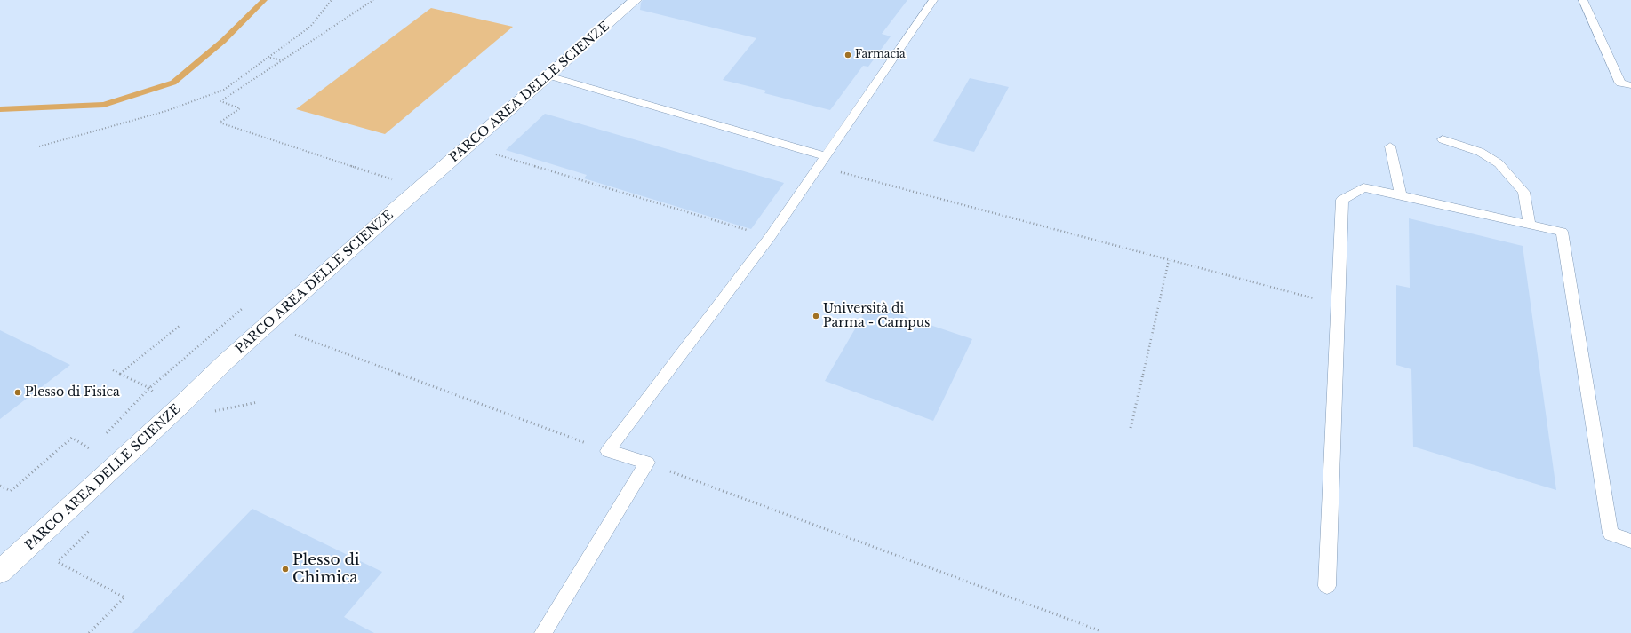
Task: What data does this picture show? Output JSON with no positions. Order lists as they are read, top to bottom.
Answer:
{
  "streets": {
    "street": ["PARCO AREA DELLE SCIENZE"]
  },
  "places": [
    "Farmacia",
    "Università di Parma - Campus",
    "Plesso di Fisica",
    "Plesso di Chimica"
  ]
}
